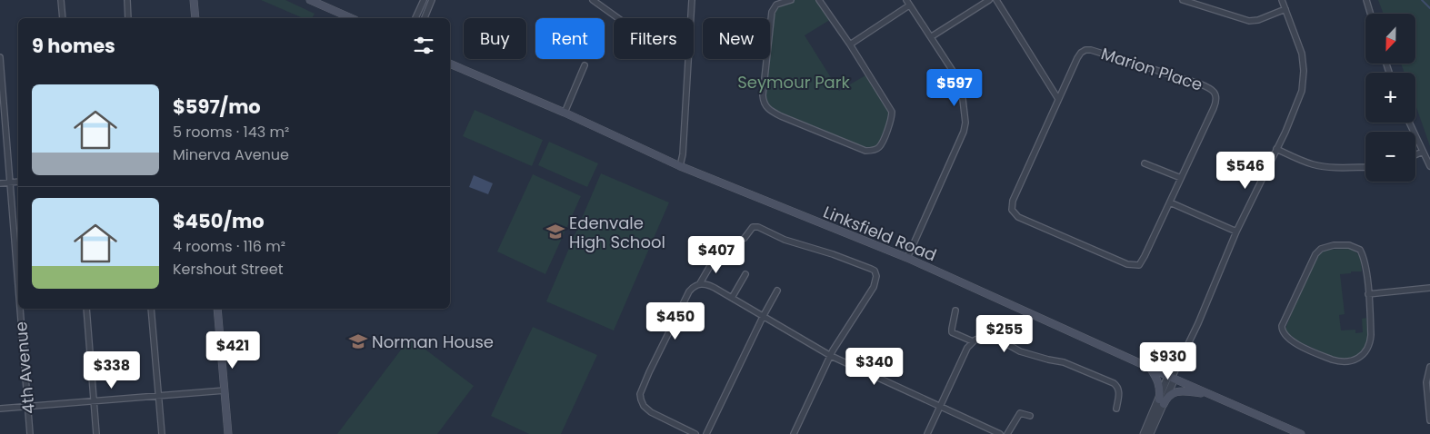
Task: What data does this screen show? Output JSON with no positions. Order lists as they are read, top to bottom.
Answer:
{
  "streets": {
    "main road": ["Linksfield Road"],
    "street": ["Marion Place", "4th Avenue"]
  },
  "parks": ["Seymour Park"],
  "places": {
    "school or university": ["Edenvale High School", "Norman House"]
  },
  "north": "bottom",
  "page": {
    "map_buttons": ["+", "−"],
    "chip": [
      "Buy",
      "Rent",
      "Filters",
      "New"
    ],
    "heading": "9 homes",
    "price": [
      "$597",
      "$546",
      "$407",
      "$450",
      "$255",
      "$421",
      "$930",
      "$340",
      "$338"
    ],
    "list": [
      {
        "name": "$597/mo",
        "note": "5 rooms · 143 m² · Minerva Avenue"
      },
      {
        "name": "$450/mo",
        "note": "4 rooms · 116 m² · Kershout Street"
      }
    ]
  }
}
